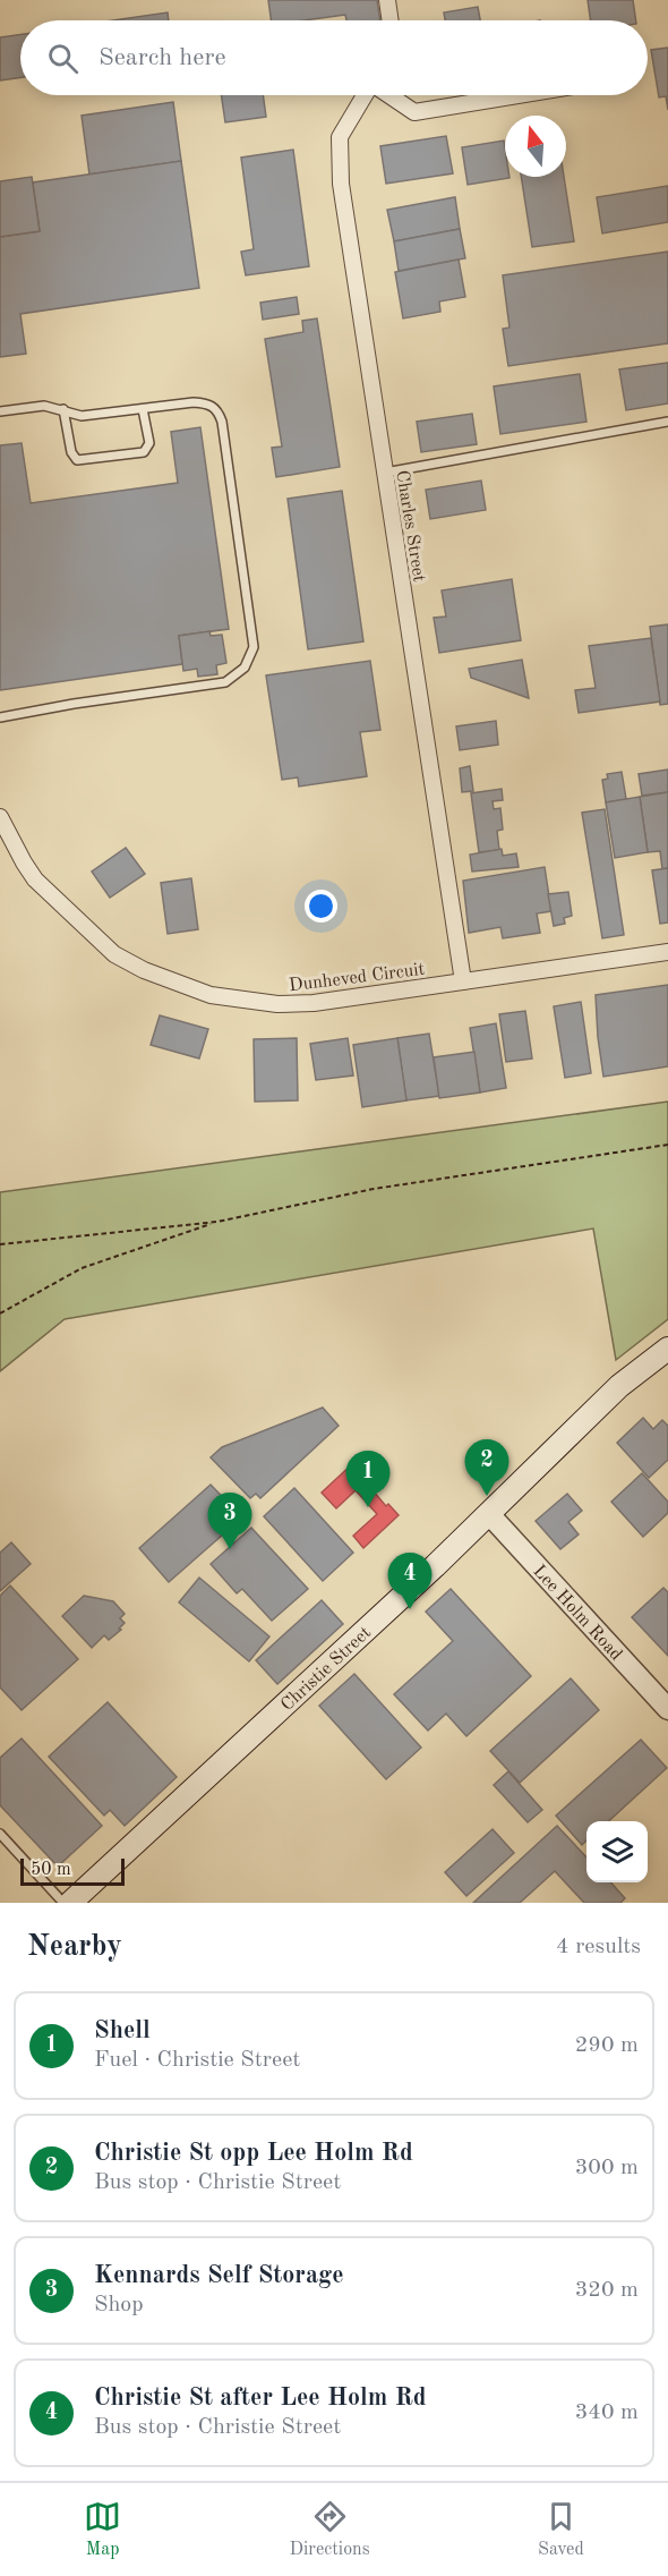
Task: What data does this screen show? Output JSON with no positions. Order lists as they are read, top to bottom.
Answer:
{
  "streets": {
    "main road": ["Christie Street"],
    "street": ["Charles Street", "Dunheved Circuit", "Lee Holm Road"]
  },
  "crossings": [
    ["Charles Street", "Dunheved Circuit"],
    ["Lee Holm Road", "Christie Street"]
  ],
  "scale_bar": "50 m",
  "north": "top",
  "page": {
    "search": "Search here",
    "pins": [
      "2",
      "1",
      "3",
      "4"
    ],
    "scale": "50 m",
    "heading": ["Nearby", "4 results"],
    "list": [
      {
        "mark": "1",
        "name": "Shell",
        "note": "Fuel · Christie Street",
        "value": "290 m"
      },
      {
        "mark": "2",
        "name": "Christie St opp Lee Holm Rd",
        "note": "Bus stop · Christie Street",
        "value": "300 m"
      },
      {
        "mark": "3",
        "name": "Kennards Self Storage",
        "note": "Shop",
        "value": "320 m"
      },
      {
        "mark": "4",
        "name": "Christie St after Lee Holm Rd",
        "note": "Bus stop · Christie Street",
        "value": "340 m"
      }
    ],
    "nav": ["Map", "Directions", "Saved"]
  }
}
